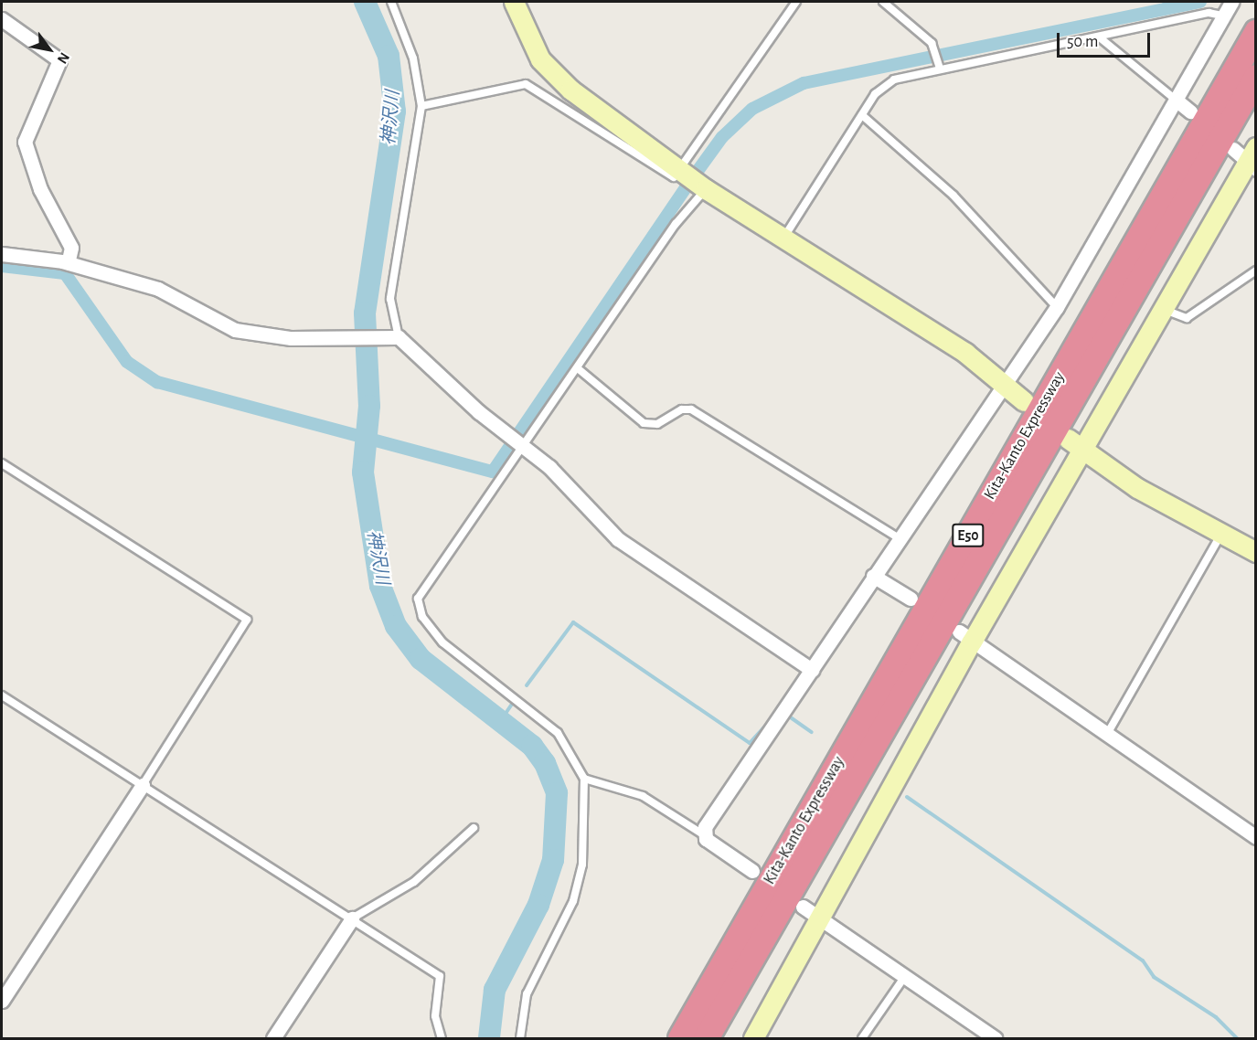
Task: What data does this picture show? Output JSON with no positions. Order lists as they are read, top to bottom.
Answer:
{
  "streets": {
    "highway": ["Kita-Kanto Expressway", "E50"]
  },
  "water": ["神沢川"],
  "scale_bar": "50 m",
  "north": "bottom right"
}
